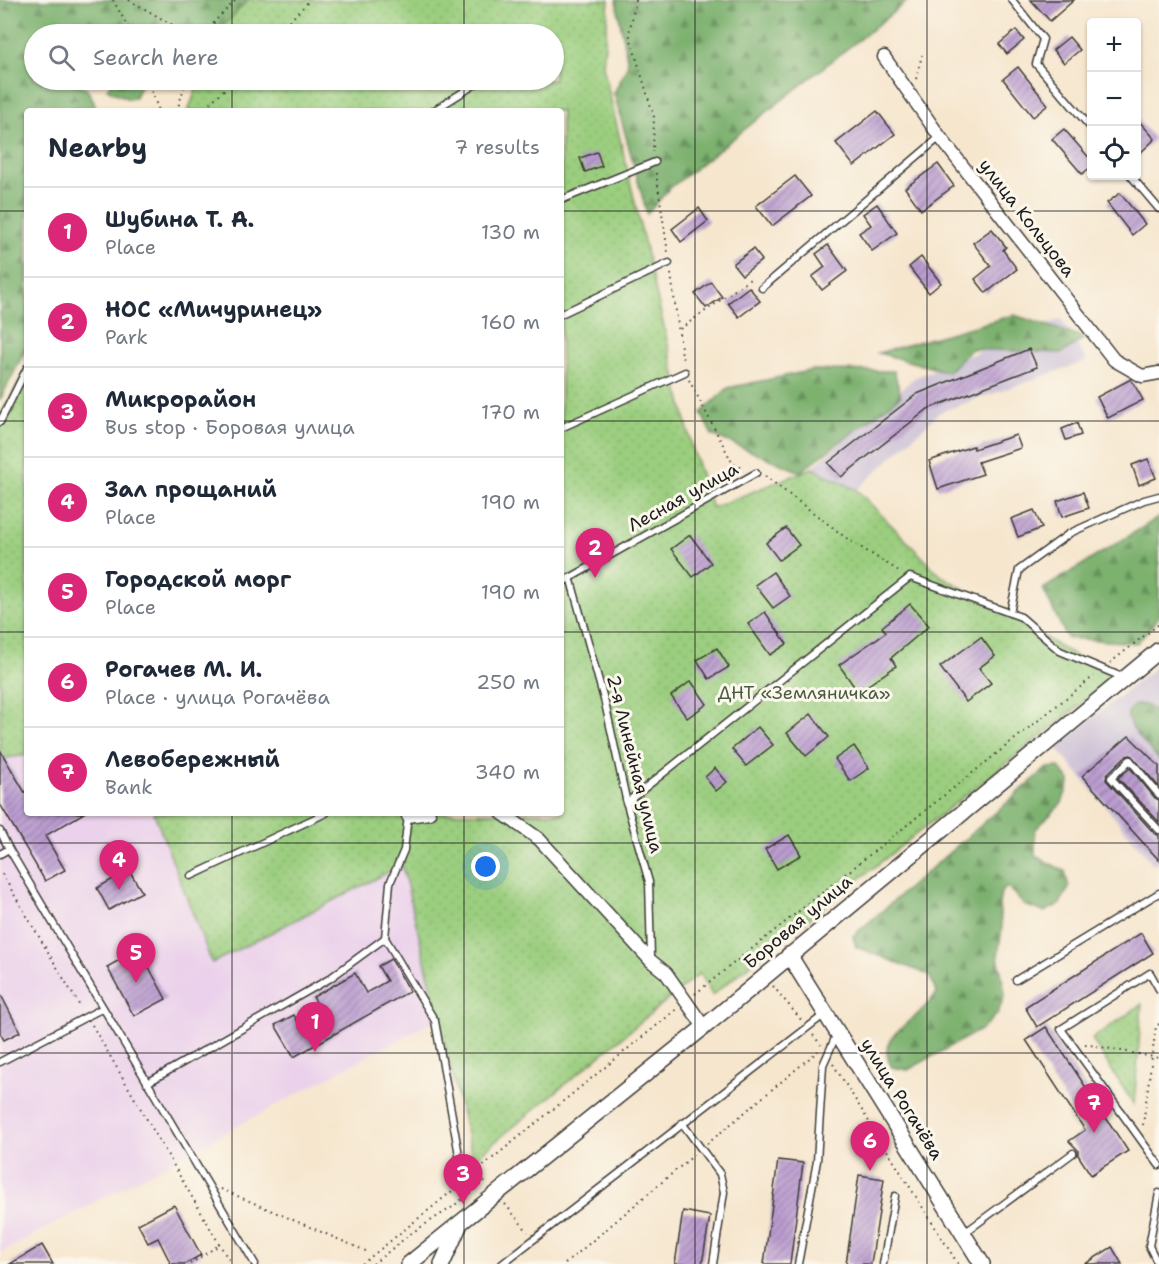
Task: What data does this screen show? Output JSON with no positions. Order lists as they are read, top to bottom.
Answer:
{
  "streets": {
    "street": ["улица Кольцова", "Боровая улица", "улица Рогачёва"],
    "lane": ["Лесная улица", "2-я Линейная улица"]
  },
  "crossings": [
    ["Лесная улица", "2-я Линейная улица"],
    ["Боровая улица", "улица Рогачёва"]
  ],
  "parks": ["ДНТ «Земляничка»"],
  "page": {
    "map_buttons": ["+", "−"],
    "search": "Search here",
    "heading": ["Nearby", "7 results"],
    "list": [
      {
        "mark": "1",
        "name": "Шубина Т. А.",
        "note": "Place",
        "value": "130 m"
      },
      {
        "mark": "2",
        "name": "НОС «Мичуринец»",
        "note": "Park",
        "value": "160 m"
      },
      {
        "mark": "3",
        "name": "Микрорайон",
        "note": "Bus stop · Боровая улица",
        "value": "170 m"
      },
      {
        "mark": "4",
        "name": "Зал прощаний",
        "note": "Place",
        "value": "190 m"
      },
      {
        "mark": "5",
        "name": "Городской морг",
        "note": "Place",
        "value": "190 m"
      },
      {
        "mark": "6",
        "name": "Рогачев М. И.",
        "note": "Place · улица Рогачёва",
        "value": "250 m"
      },
      {
        "mark": "7",
        "name": "Левобережный",
        "note": "Bank",
        "value": "340 m"
      }
    ],
    "pins": [
      "2",
      "4",
      "5",
      "1",
      "7",
      "6",
      "3"
    ]
  }
}
